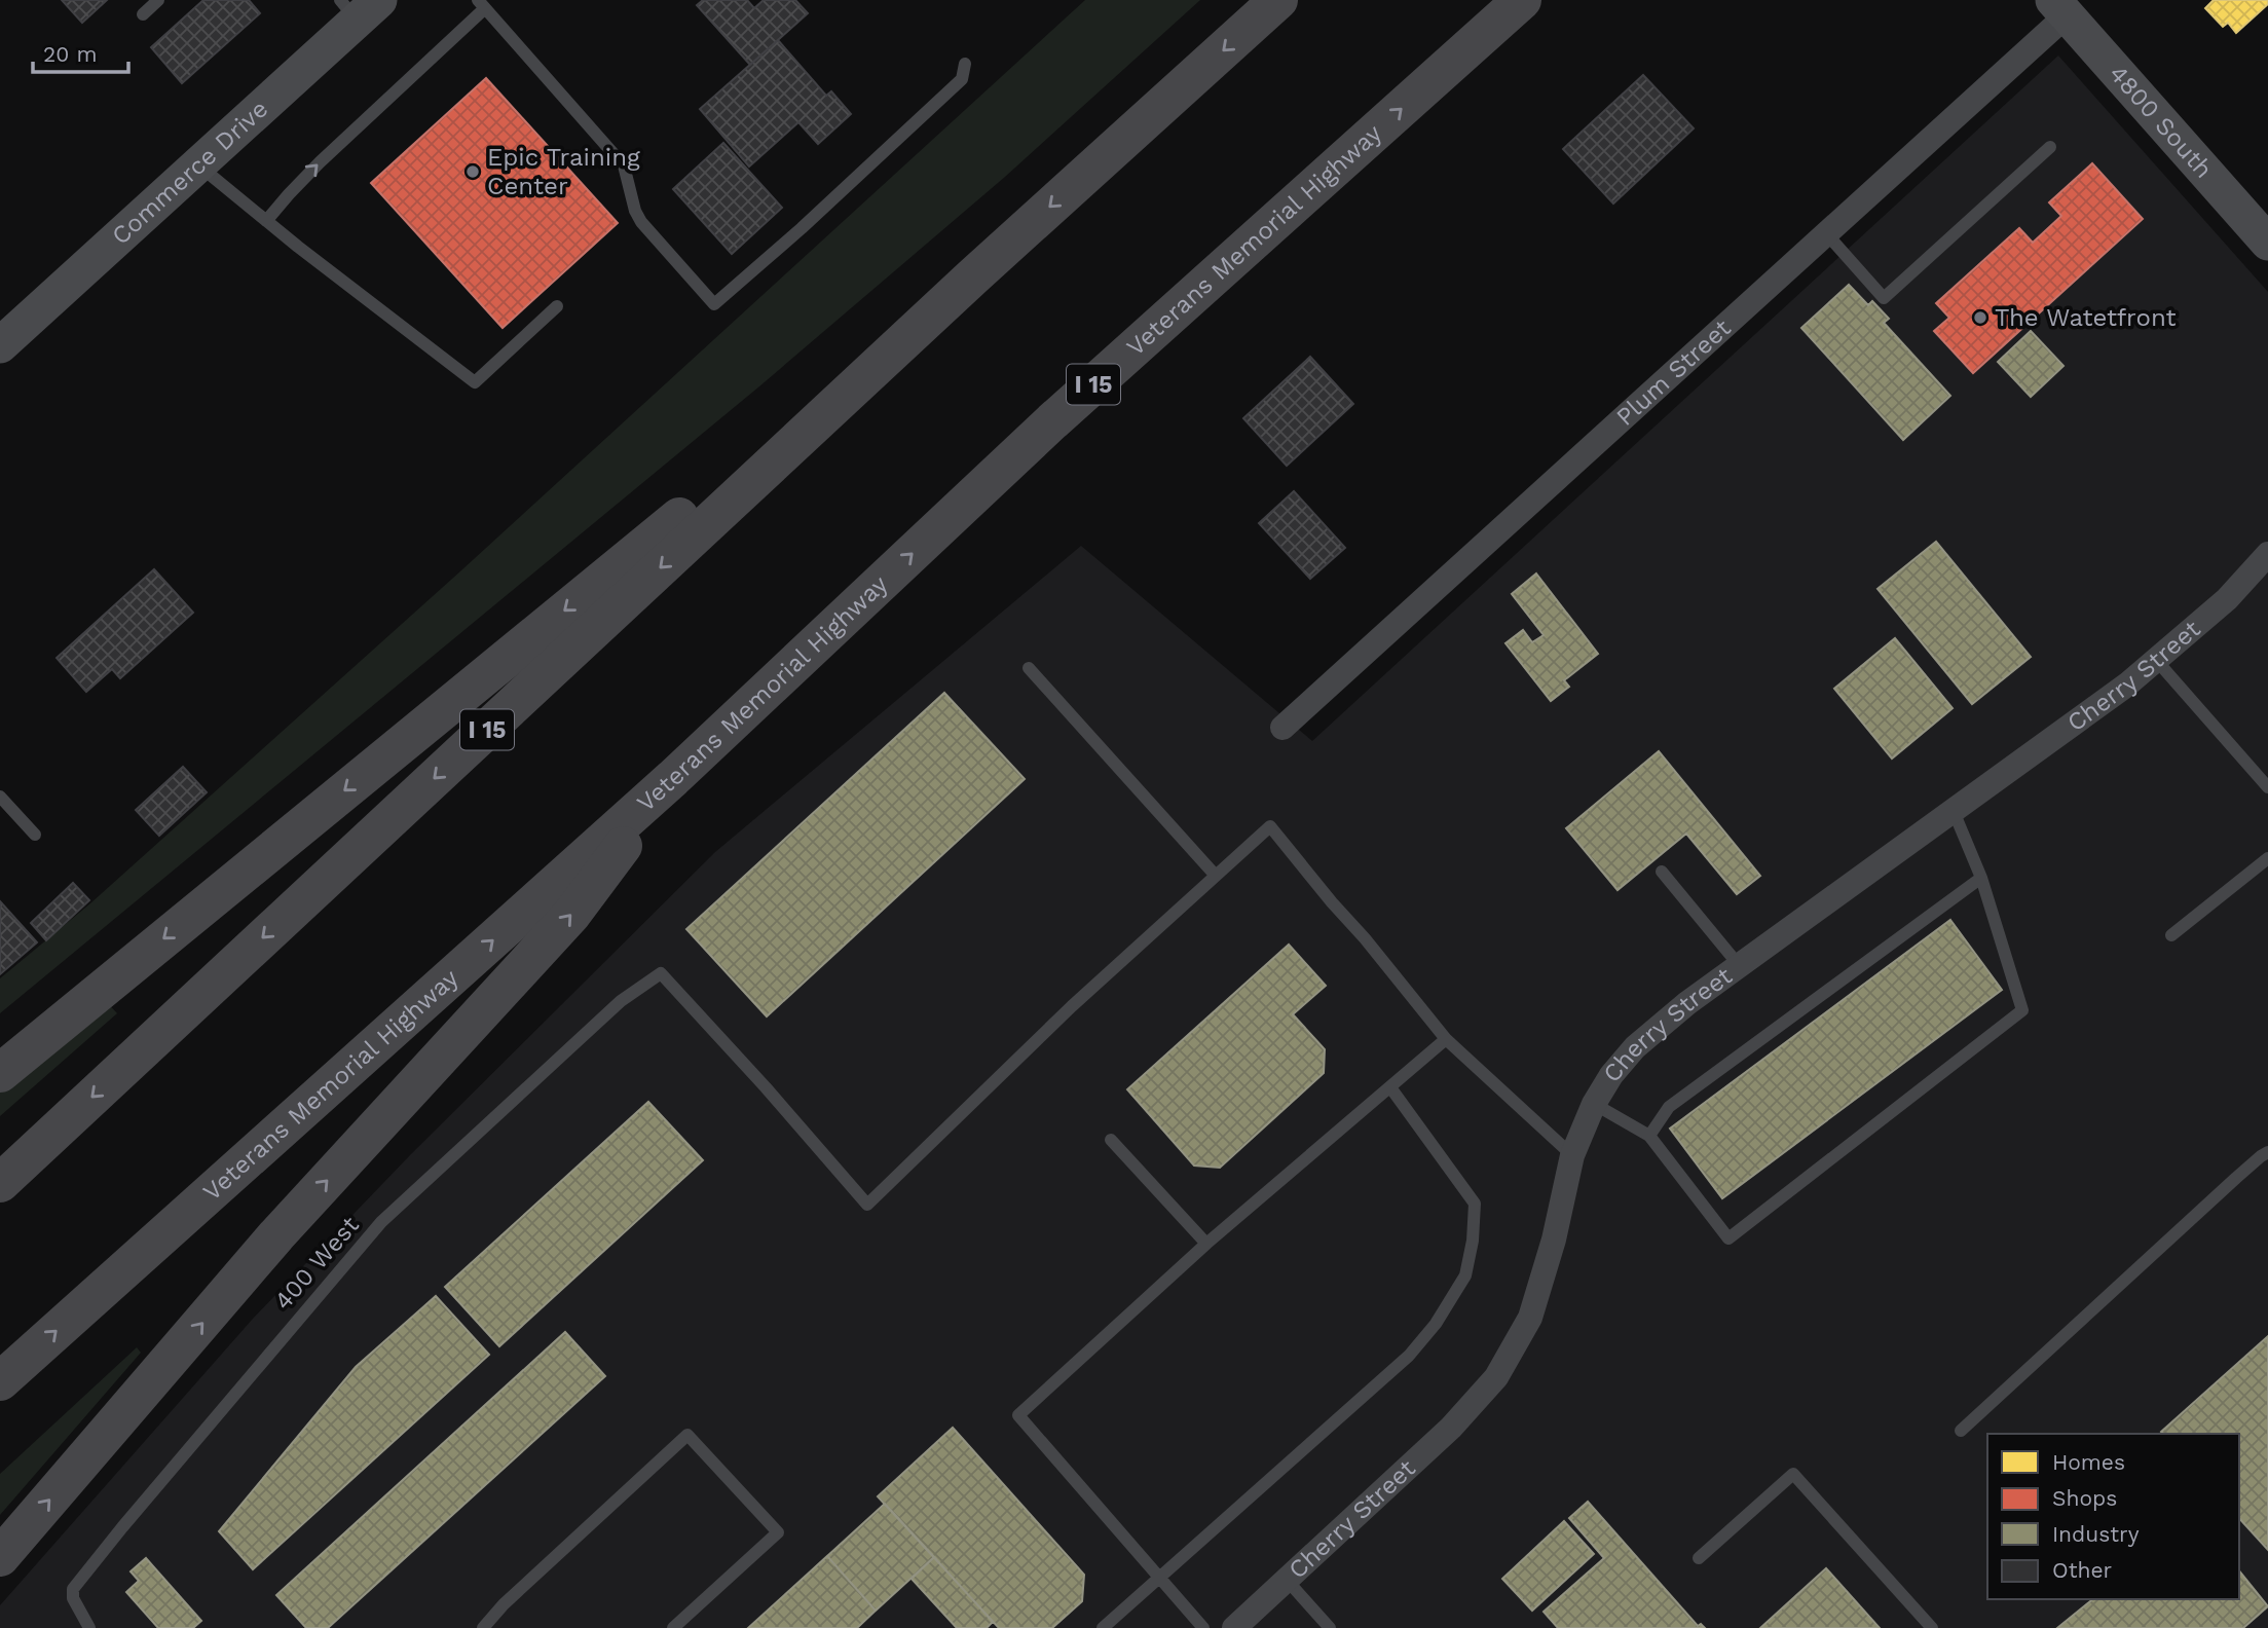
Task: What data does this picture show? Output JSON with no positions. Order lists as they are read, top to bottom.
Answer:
{
  "streets": {
    "highway": ["Veterans Memorial Highway", "I 15"],
    "street": [
      "4800 South",
      "Commerce Drive",
      "Plum Street",
      "Cherry Street"
    ],
    "lane": ["400 West"]
  },
  "crossings": [
    ["4800 South", "Plum Street"]
  ],
  "places": ["Epic Training Center", "The Watetfront"],
  "legend": [
    "Homes",
    "Shops",
    "Industry",
    "Other"
  ],
  "scale_bar": "20 m"
}
